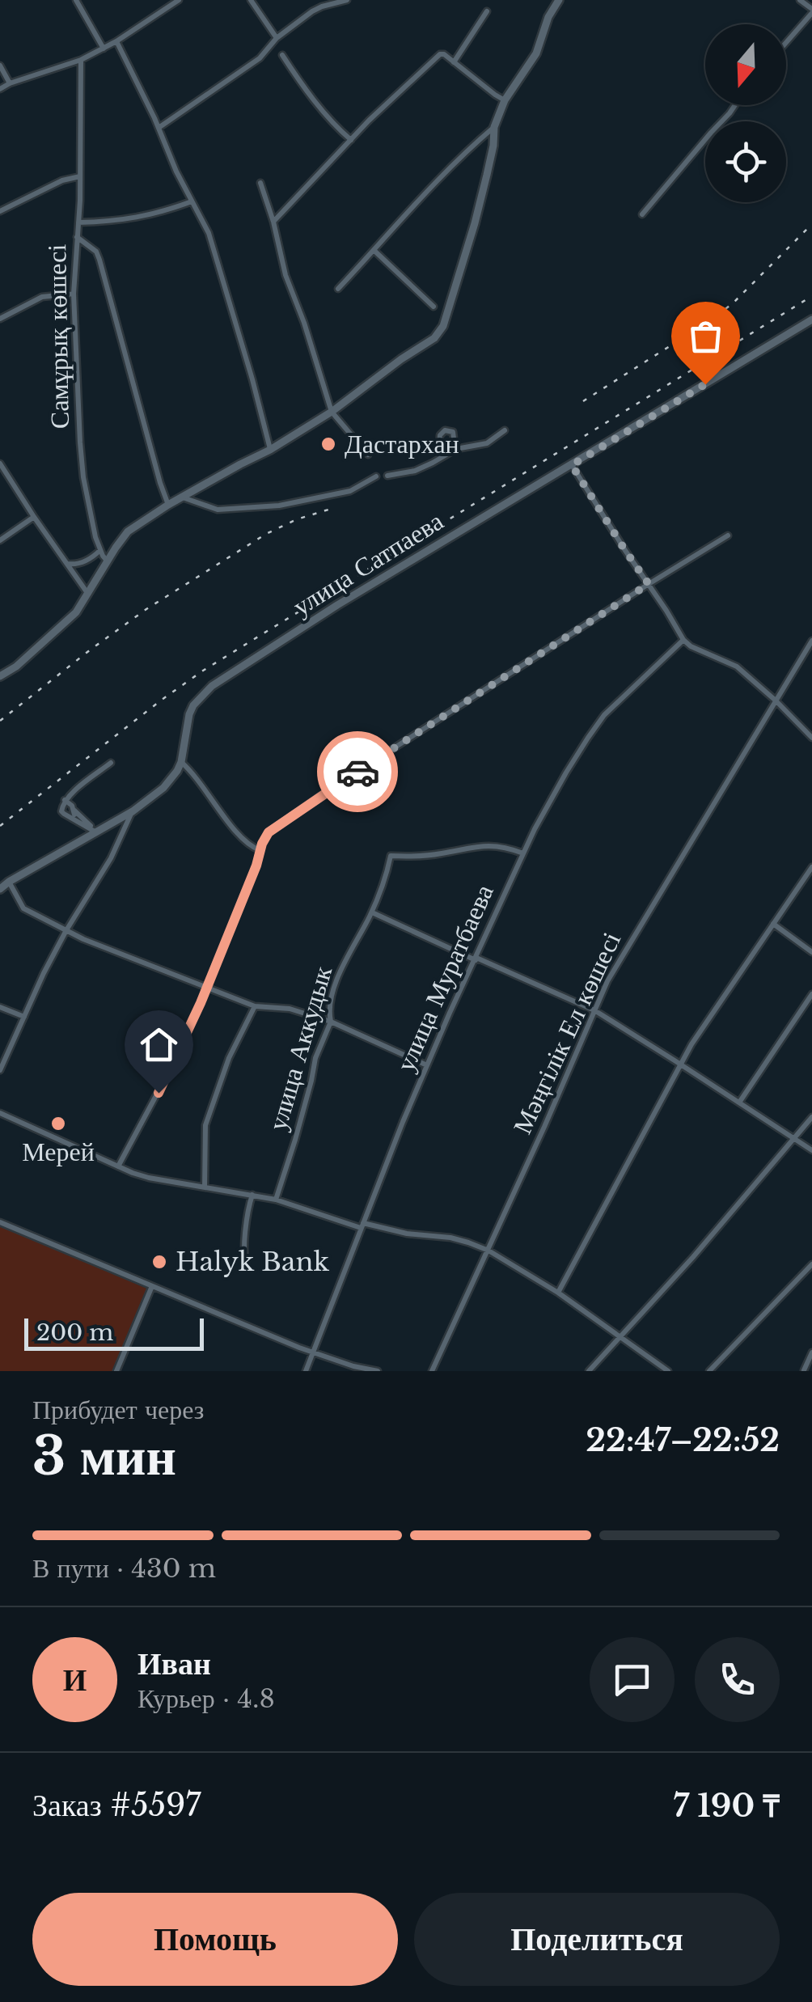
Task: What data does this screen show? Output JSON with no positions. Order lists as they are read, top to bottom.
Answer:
{
  "streets": {
    "street": [
      "Самұрық көшесі",
      "улица Сатпаева",
      "улица Муратбаева",
      "Мәңгілік Ел көшесі",
      "улица Аккудык"
    ]
  },
  "crossings": [
    ["улица Муратбаева", "улица Аккудык"]
  ],
  "places": ["Дастархан", "Мерей", "Halyk Bank"],
  "scale_bar": "200 m",
  "north": "bottom",
  "page": {
    "scale": "200 m",
    "heading": ["3 мин", "Прибудет через", "22:47–22:52"],
    "panel": [
      "Иван",
      "Курьер · 4.8",
      "Заказ #5597",
      "7 190 ₸"
    ],
    "bar": "В пути · 430 m",
    "round": "И",
    "buttons": ["Помощь", "Поделиться"]
  }
}
